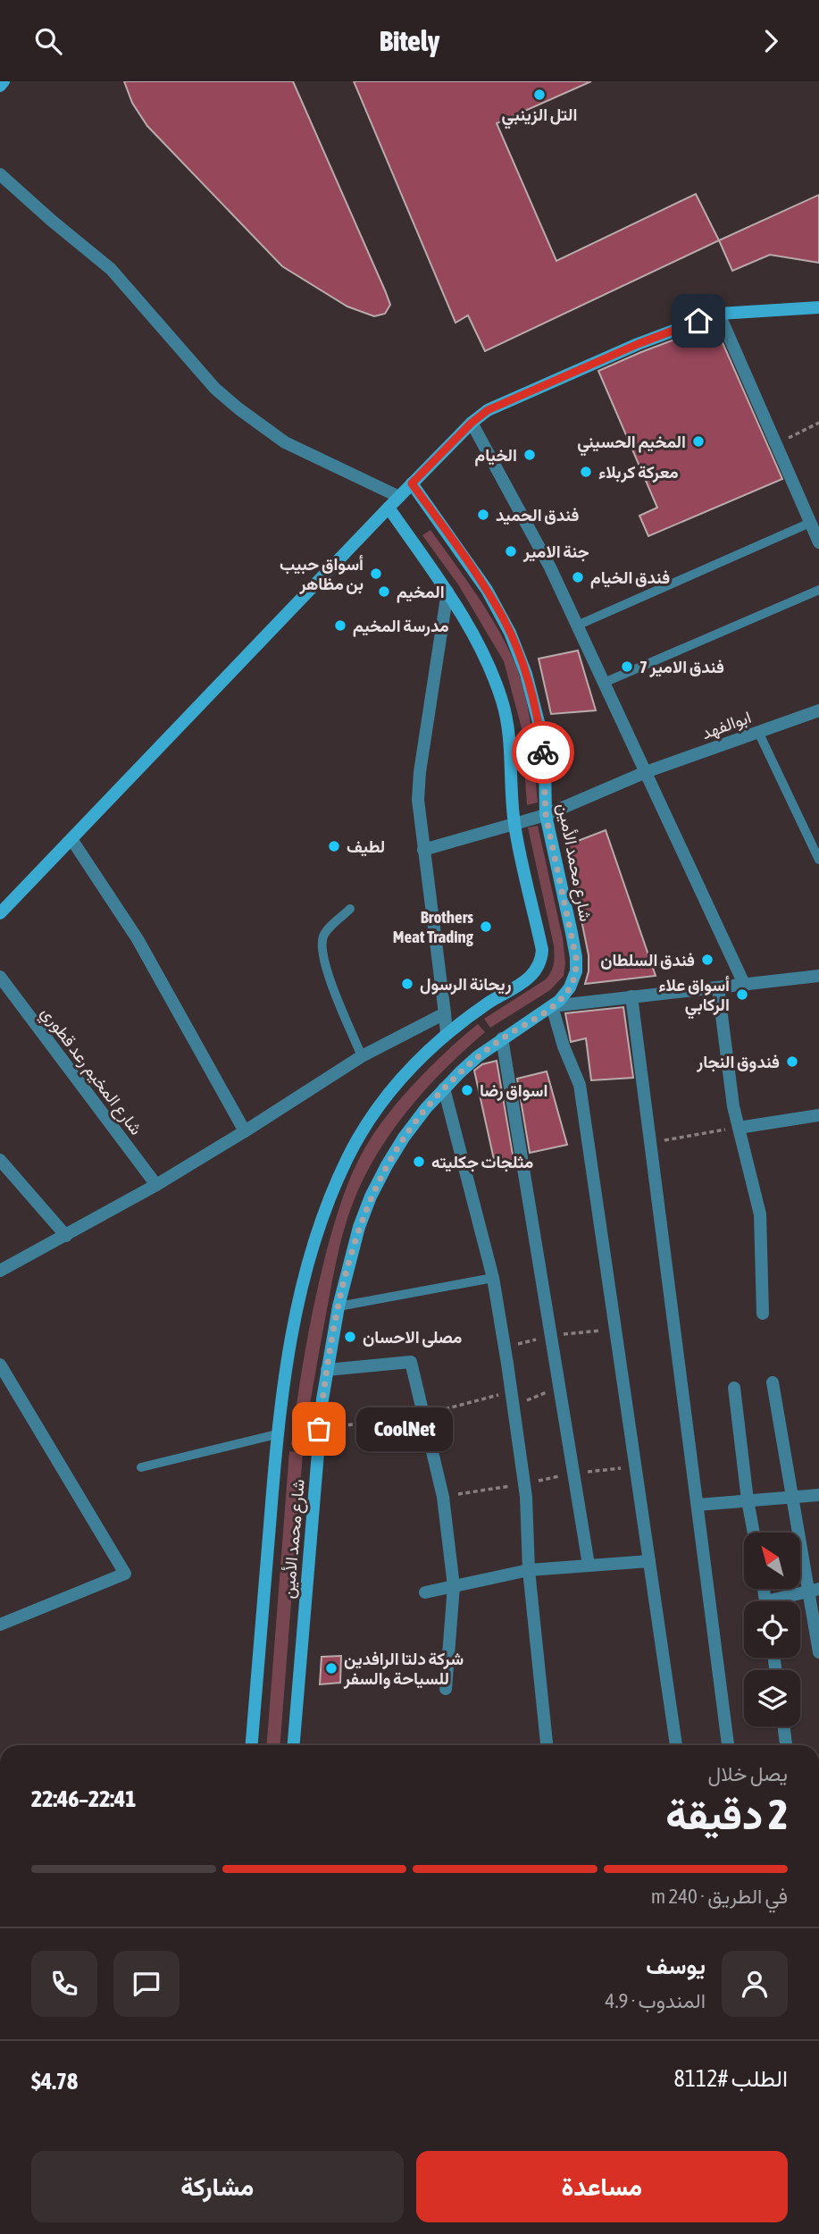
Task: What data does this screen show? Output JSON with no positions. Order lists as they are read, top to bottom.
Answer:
{
  "streets": {
    "main road": ["شارع محمد الأمين"],
    "street": ["ابوالفهد", "شارع المخيم رعد قطوري"]
  },
  "crossings": [
    ["ابوالفهد", "شارع محمد الأمين"]
  ],
  "places": [
    "التل الزينبي",
    "المخيم الحسيني",
    "الخيام",
    "معركة كربلاء",
    "فندق الحميد",
    "جنة الامير",
    "أسواق حبيب بن مظاهر",
    "فندق الخيام",
    "المخيم",
    "مدرسة المخيم",
    "فندق الامير 7",
    "لطيف",
    "Brothers Meat Trading",
    "فندق السلطان",
    "ريحانة الرسول",
    "أسواق علاء الركابي",
    "فندوق النجار",
    "اسواق رضا",
    "مثلجات جكليته",
    "مصلى الاحسان",
    "CoolNet",
    "شركة دلتا الرافدين للسياحة والسفر"
  ],
  "north": "top left",
  "page": {
    "header": "Bitely",
    "bubble": "CoolNet",
    "heading": ["2 دقيقة", "يصل خلال", "22:41–22:46"],
    "panel": [
      "يوسف",
      "المندوب · 4.9",
      "الطلب #8112",
      "$4.78"
    ],
    "bar": "في الطريق · 240 m",
    "buttons": ["مساعدة", "مشاركة"]
  }
}
